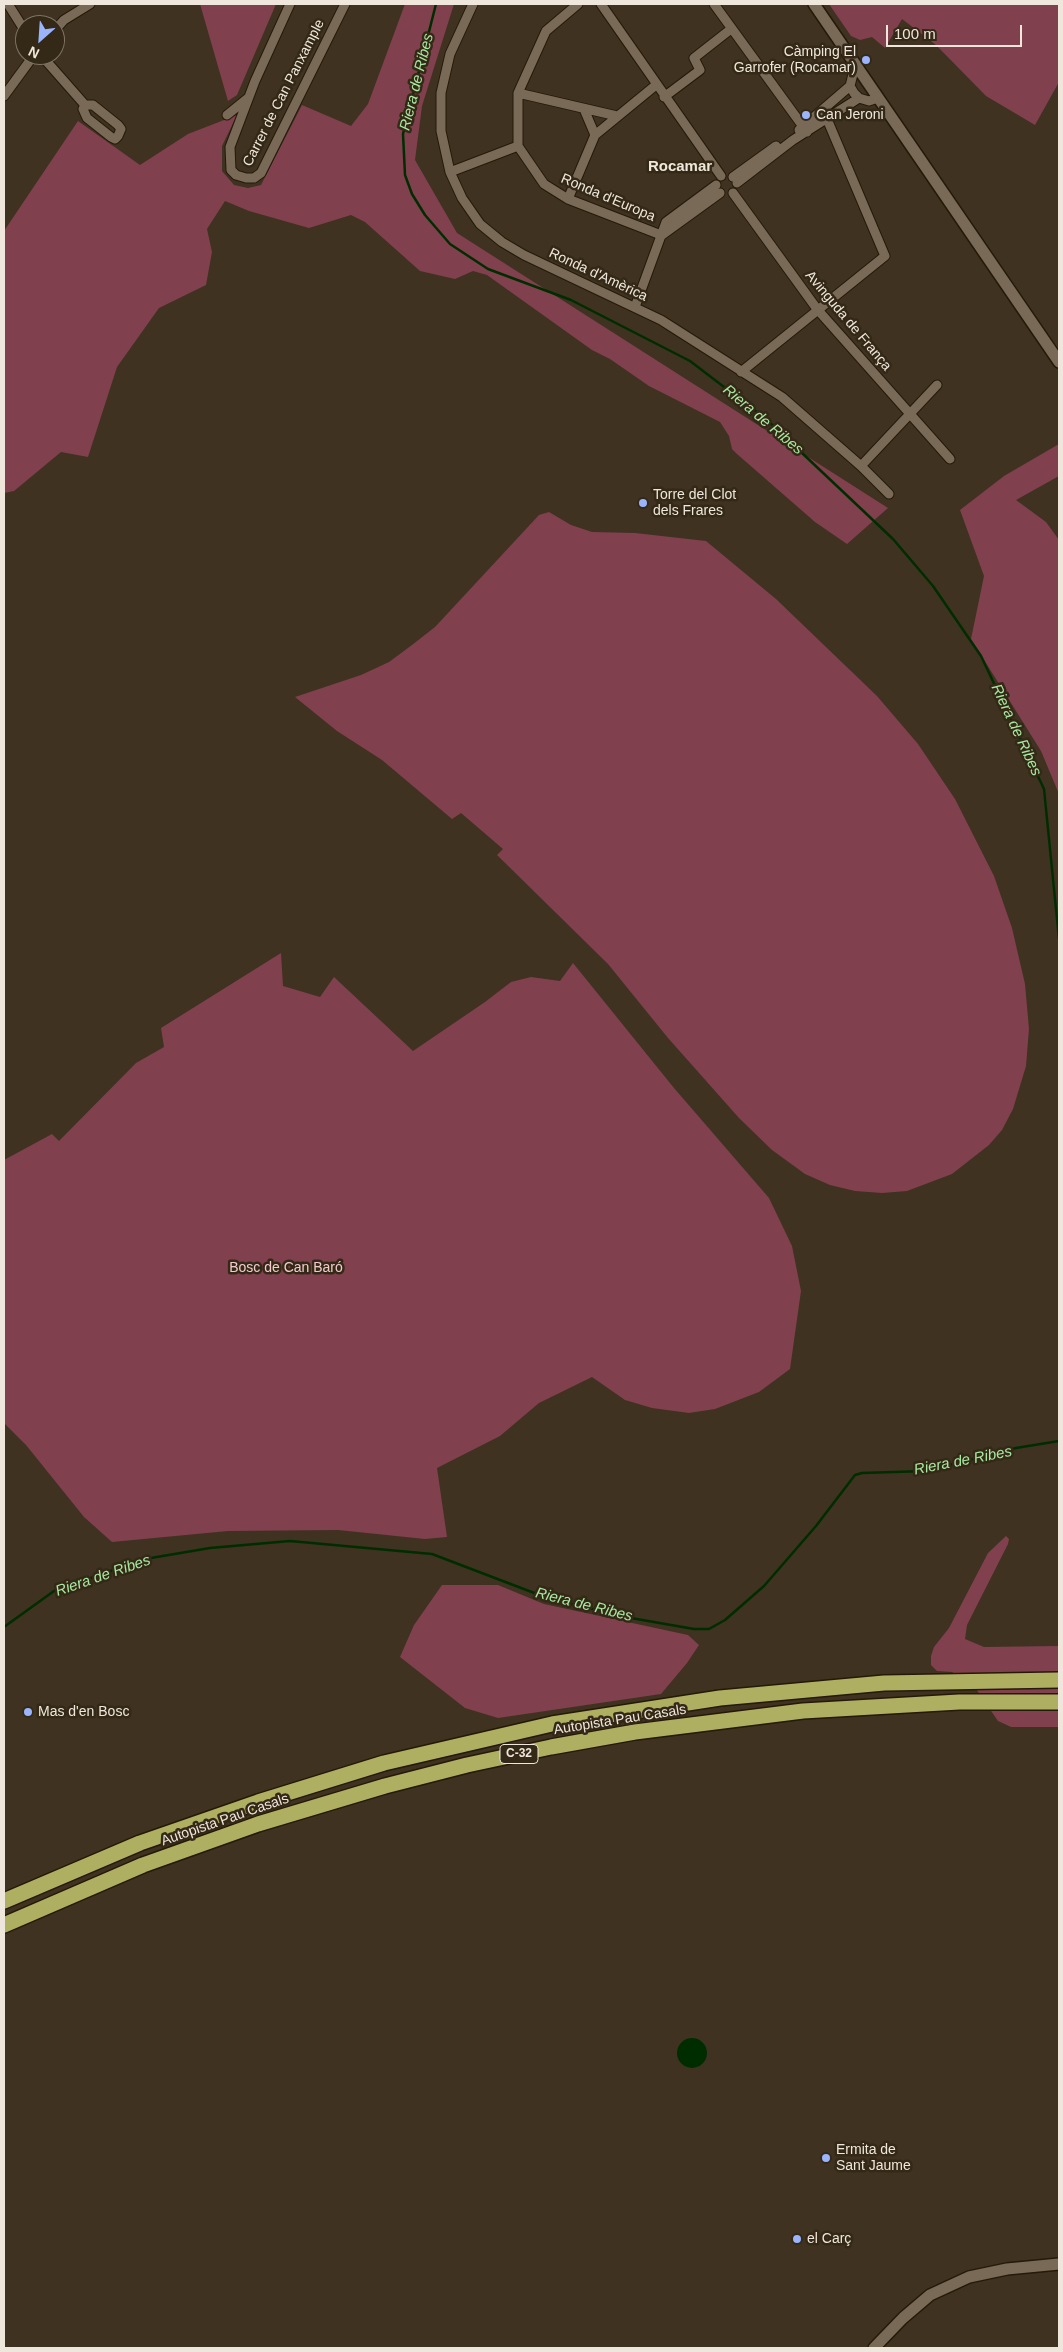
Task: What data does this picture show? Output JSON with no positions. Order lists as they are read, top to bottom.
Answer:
{
  "streets": {
    "highway": ["Autopista Pau Casals", "C-32"],
    "street": [
      "Carrer de Can Panxample",
      "Ronda d'Europa",
      "Ronda d'Amèrica",
      "Avinguda de França"
    ]
  },
  "districts": ["Rocamar"],
  "water": ["Riera de Ribes"],
  "parks": ["Bosc de Can Baró"],
  "places": [
    "Càmping El Garrofer (Rocamar)",
    "Can Jeroni",
    "Torre del Clot dels Frares",
    "Mas d'en Bosc",
    "Ermita de Sant Jaume",
    "el Carç"
  ],
  "scale_bar": "100 m",
  "north": "bottom left"
}
